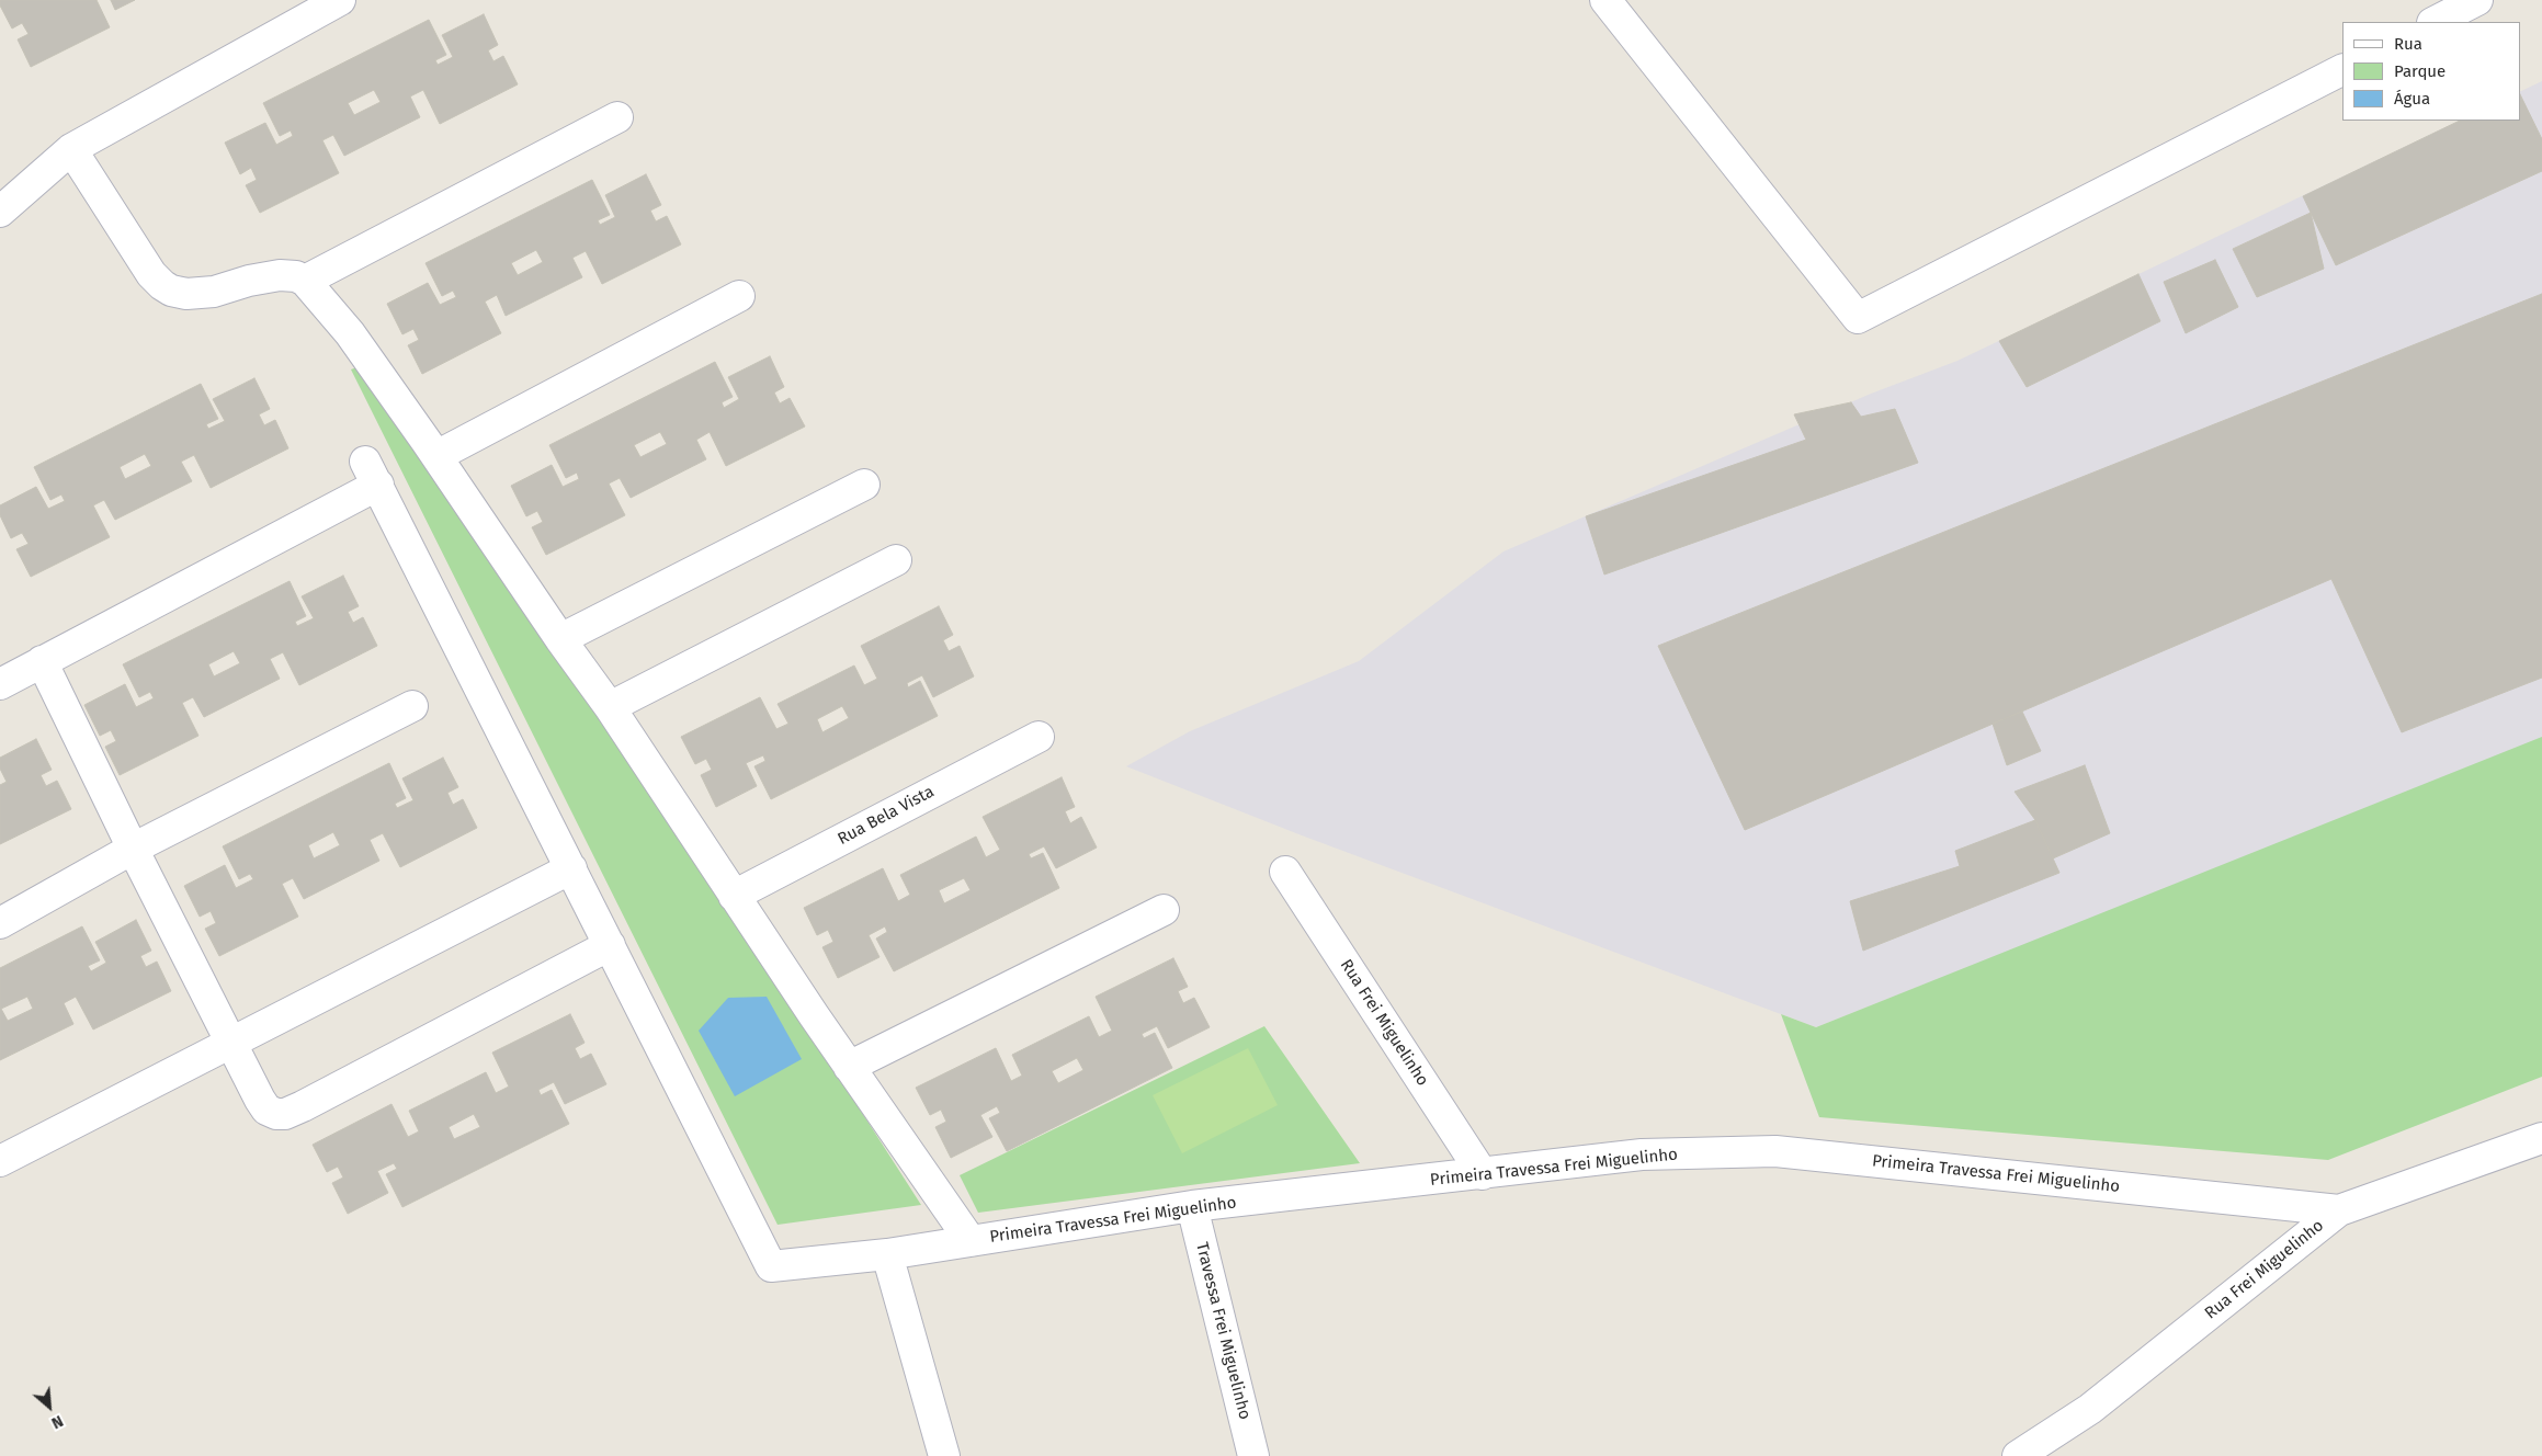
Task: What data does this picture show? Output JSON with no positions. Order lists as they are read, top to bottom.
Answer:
{
  "streets": {
    "street": [
      "Rua Bela Vista",
      "Rua Frei Miguelinho",
      "Primeira Travessa Frei Miguelinho",
      "Travessa Frei Miguelinho"
    ]
  },
  "crossings": [
    ["Rua Frei Miguelinho", "Primeira Travessa Frei Miguelinho"],
    ["Primeira Travessa Frei Miguelinho", "Travessa Frei Miguelinho"]
  ],
  "legend": ["Rua", "Parque", "Água"],
  "north": "bottom right"
}
